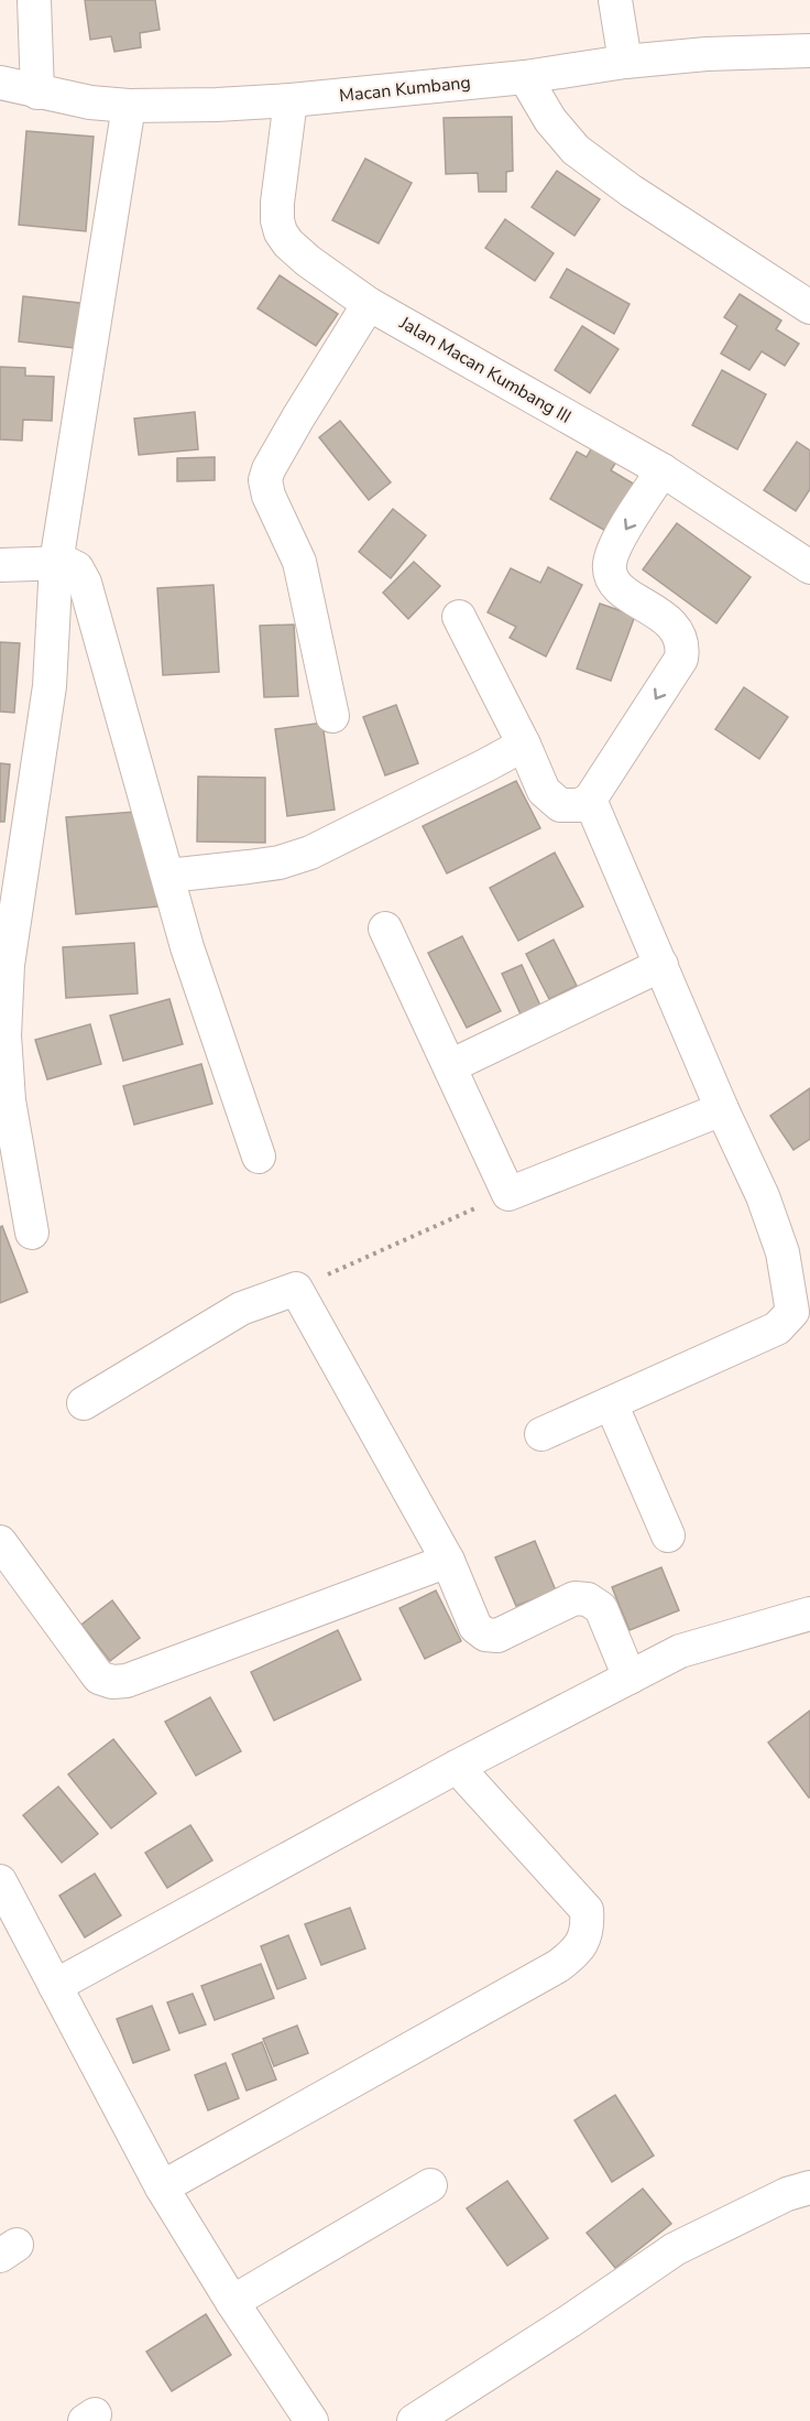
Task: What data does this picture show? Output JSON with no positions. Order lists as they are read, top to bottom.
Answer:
{
  "streets": {
    "street": ["Macan Kumbang", "Jalan Macan Kumbang III"]
  },
  "crossings": [
    ["Macan Kumbang", "Jalan Macan Kumbang III"]
  ]
}
